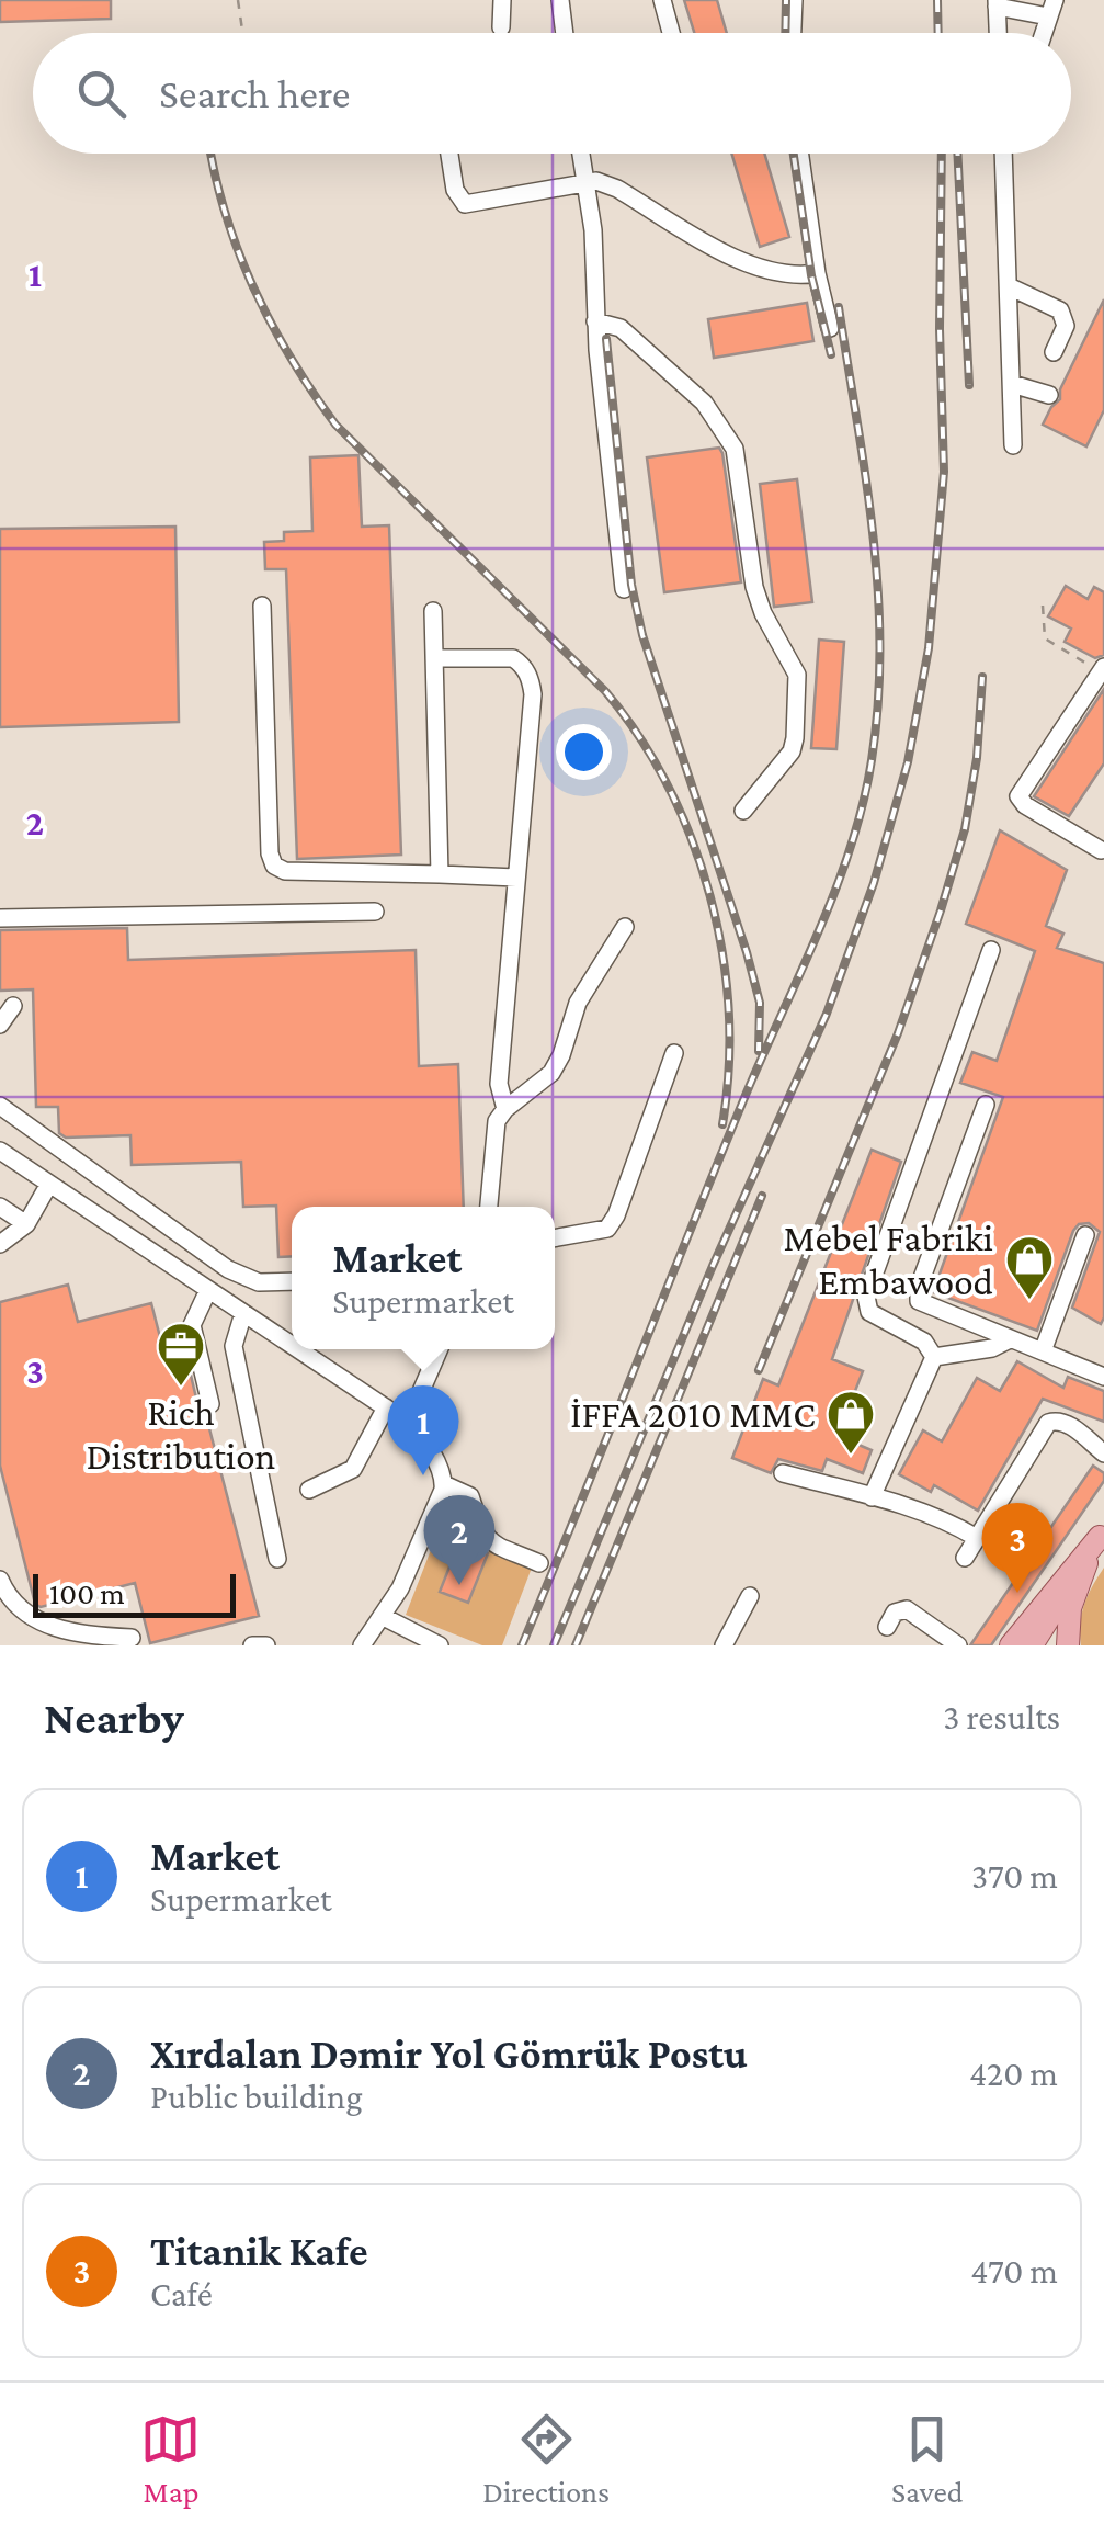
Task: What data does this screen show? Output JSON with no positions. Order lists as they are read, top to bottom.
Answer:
{
  "places": {
    "shop": ["Mebel Fabriki Embawood", "İFFA 2010 MMC"],
    "office": ["Rich Distribution"]
  },
  "scale_bar": "100 m",
  "page": {
    "search": "Search here",
    "popup": ["Market", "Supermarket"],
    "pins": ["1", "2", "3"],
    "scale": "100 m",
    "heading": ["Nearby", "3 results"],
    "list": [
      {
        "mark": "1",
        "name": "Market",
        "note": "Supermarket",
        "value": "370 m"
      },
      {
        "mark": "2",
        "name": "Xırdalan Dəmir Yol Gömrük Postu",
        "note": "Public building",
        "value": "420 m"
      },
      {
        "mark": "3",
        "name": "Titanik Kafe",
        "note": "Café",
        "value": "470 m"
      }
    ],
    "nav": ["Map", "Directions", "Saved"]
  },
  "grid": {
    "rows": ["1", "2", "3"]
  }
}
